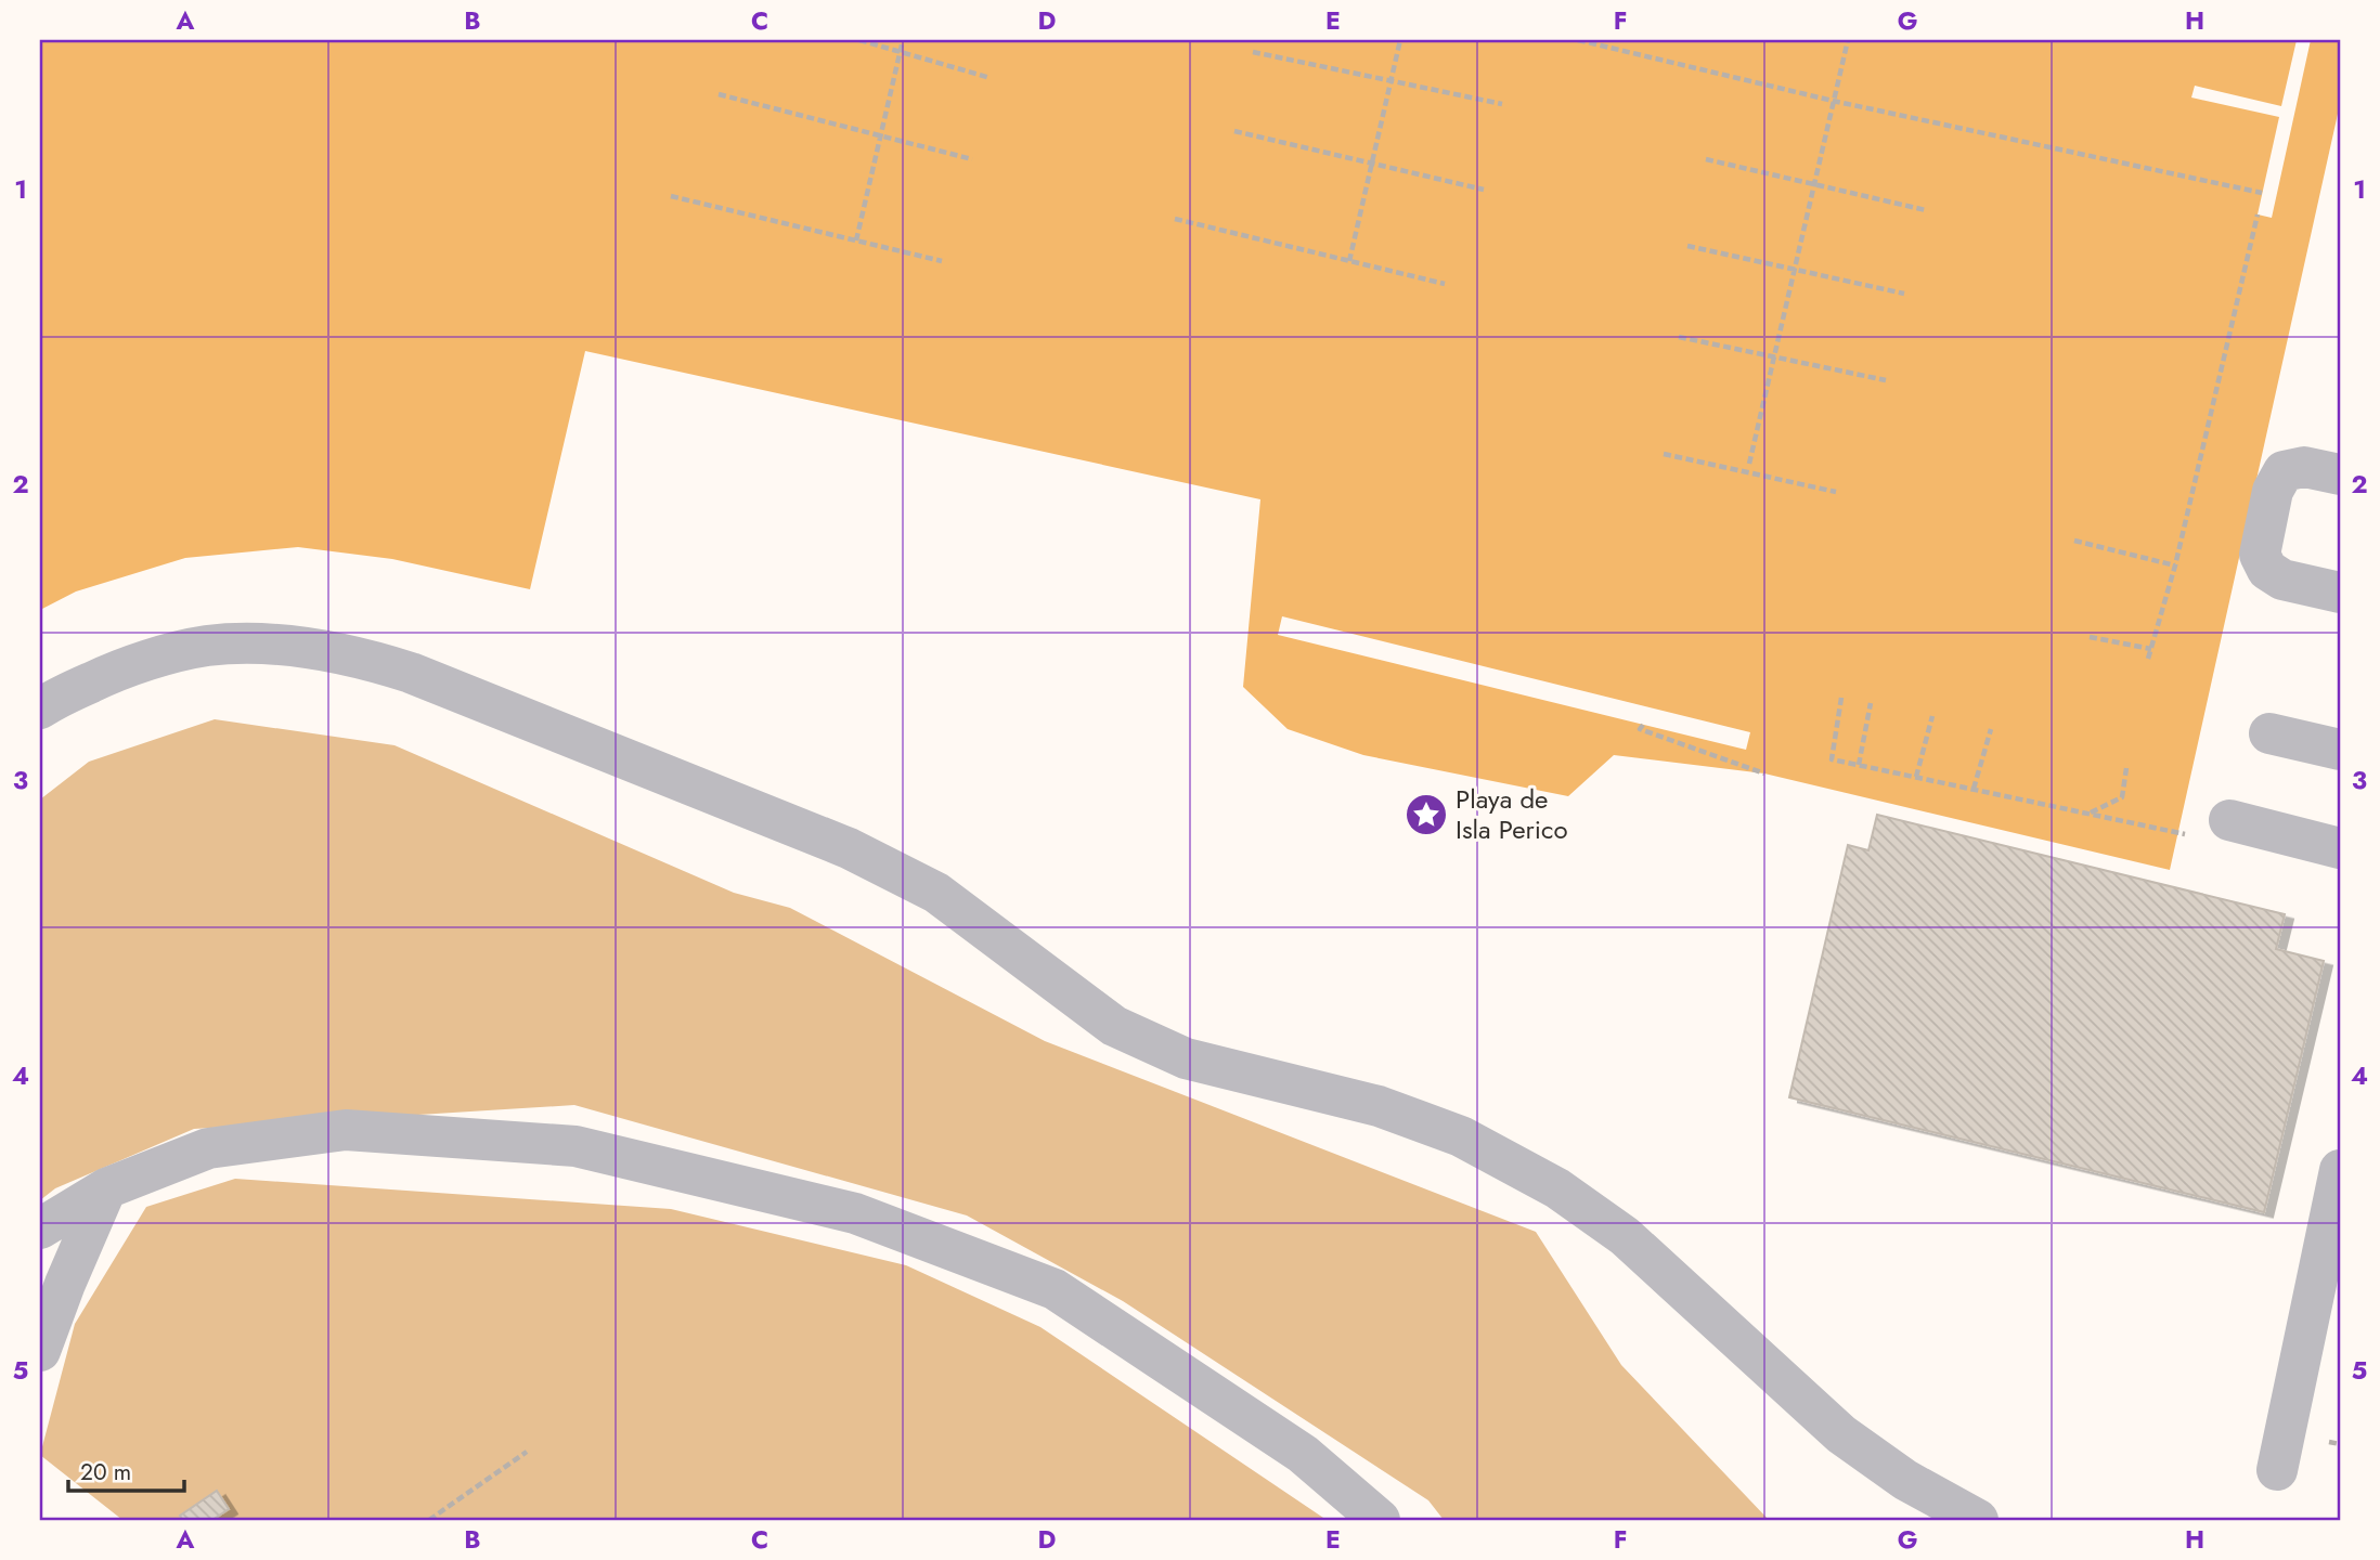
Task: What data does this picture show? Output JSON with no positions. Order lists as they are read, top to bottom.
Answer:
{
  "places": {
    "place": ["Playa de Isla Perico"]
  },
  "scale_bar": "20 m",
  "grid": {
    "columns": [
      "A",
      "B",
      "C",
      "D",
      "E",
      "F",
      "G",
      "H"
    ],
    "rows": [
      "1",
      "2",
      "3",
      "4",
      "5"
    ]
  }
}
